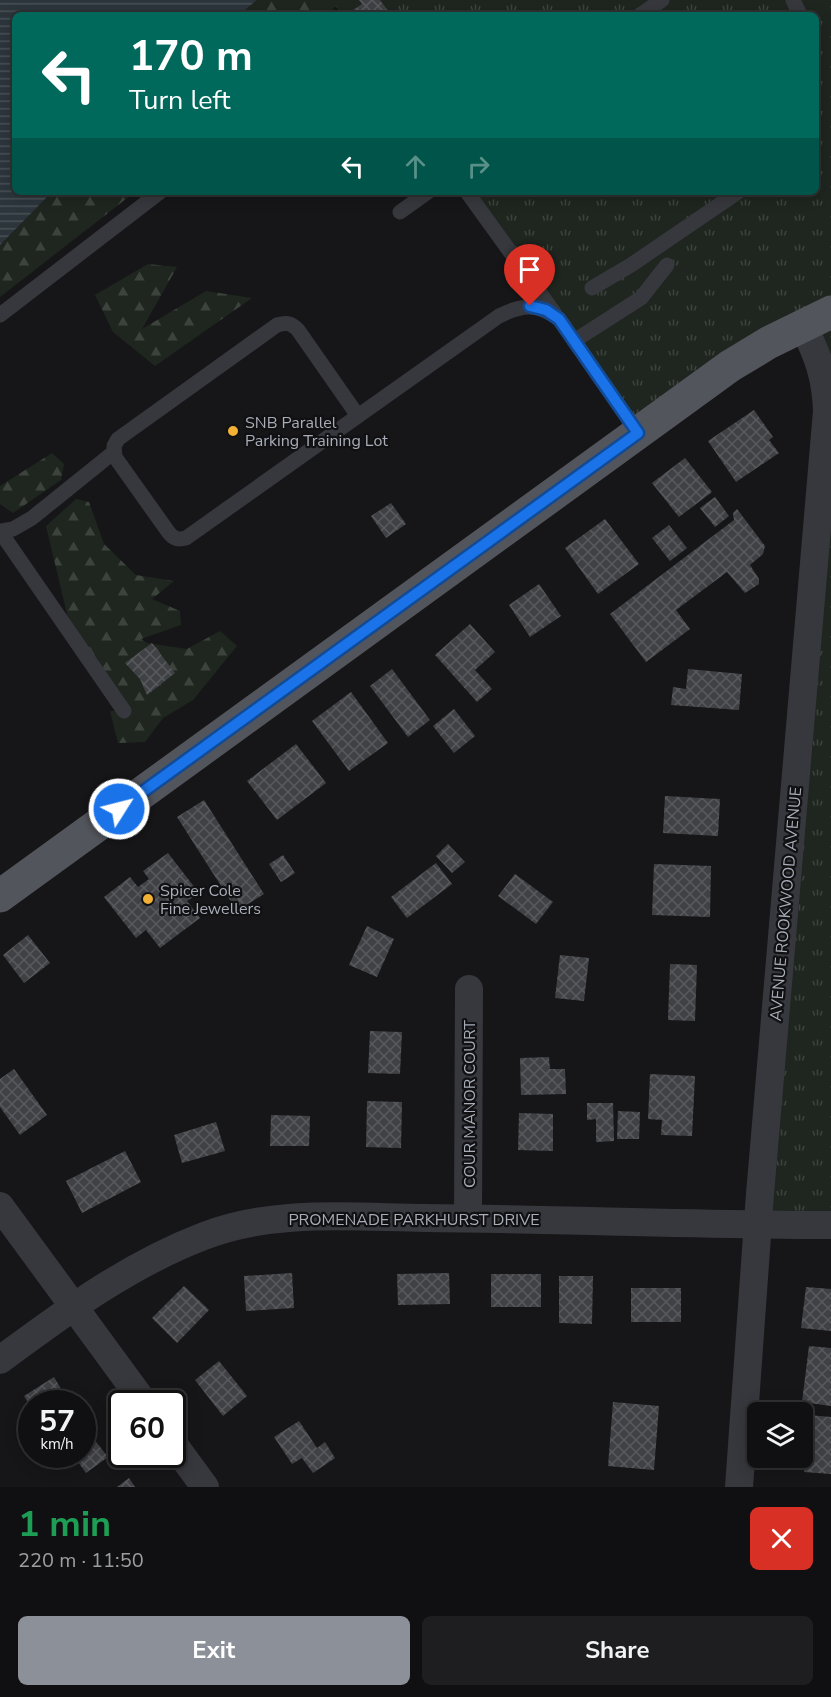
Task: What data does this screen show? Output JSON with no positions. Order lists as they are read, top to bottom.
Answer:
{
  "streets": {
    "street": ["AVENUE ROOKWOOD AVENUE", "COUR MANOR COURT", "PROMENADE PARKHURST DRIVE"]
  },
  "crossings": [
    ["AVENUE ROOKWOOD AVENUE", "PROMENADE PARKHURST DRIVE"],
    ["COUR MANOR COURT", "PROMENADE PARKHURST DRIVE"]
  ],
  "places": ["SNB Parallel Parking Training Lot", "Spicer Cole Fine Jewellers"],
  "page": {
    "turn": ["170 m", "Turn left"],
    "speed": "57 km/h",
    "limit": "60",
    "heading": ["1 min", "220 m · 11:50"],
    "buttons": ["Exit", "Share"]
  }
}
